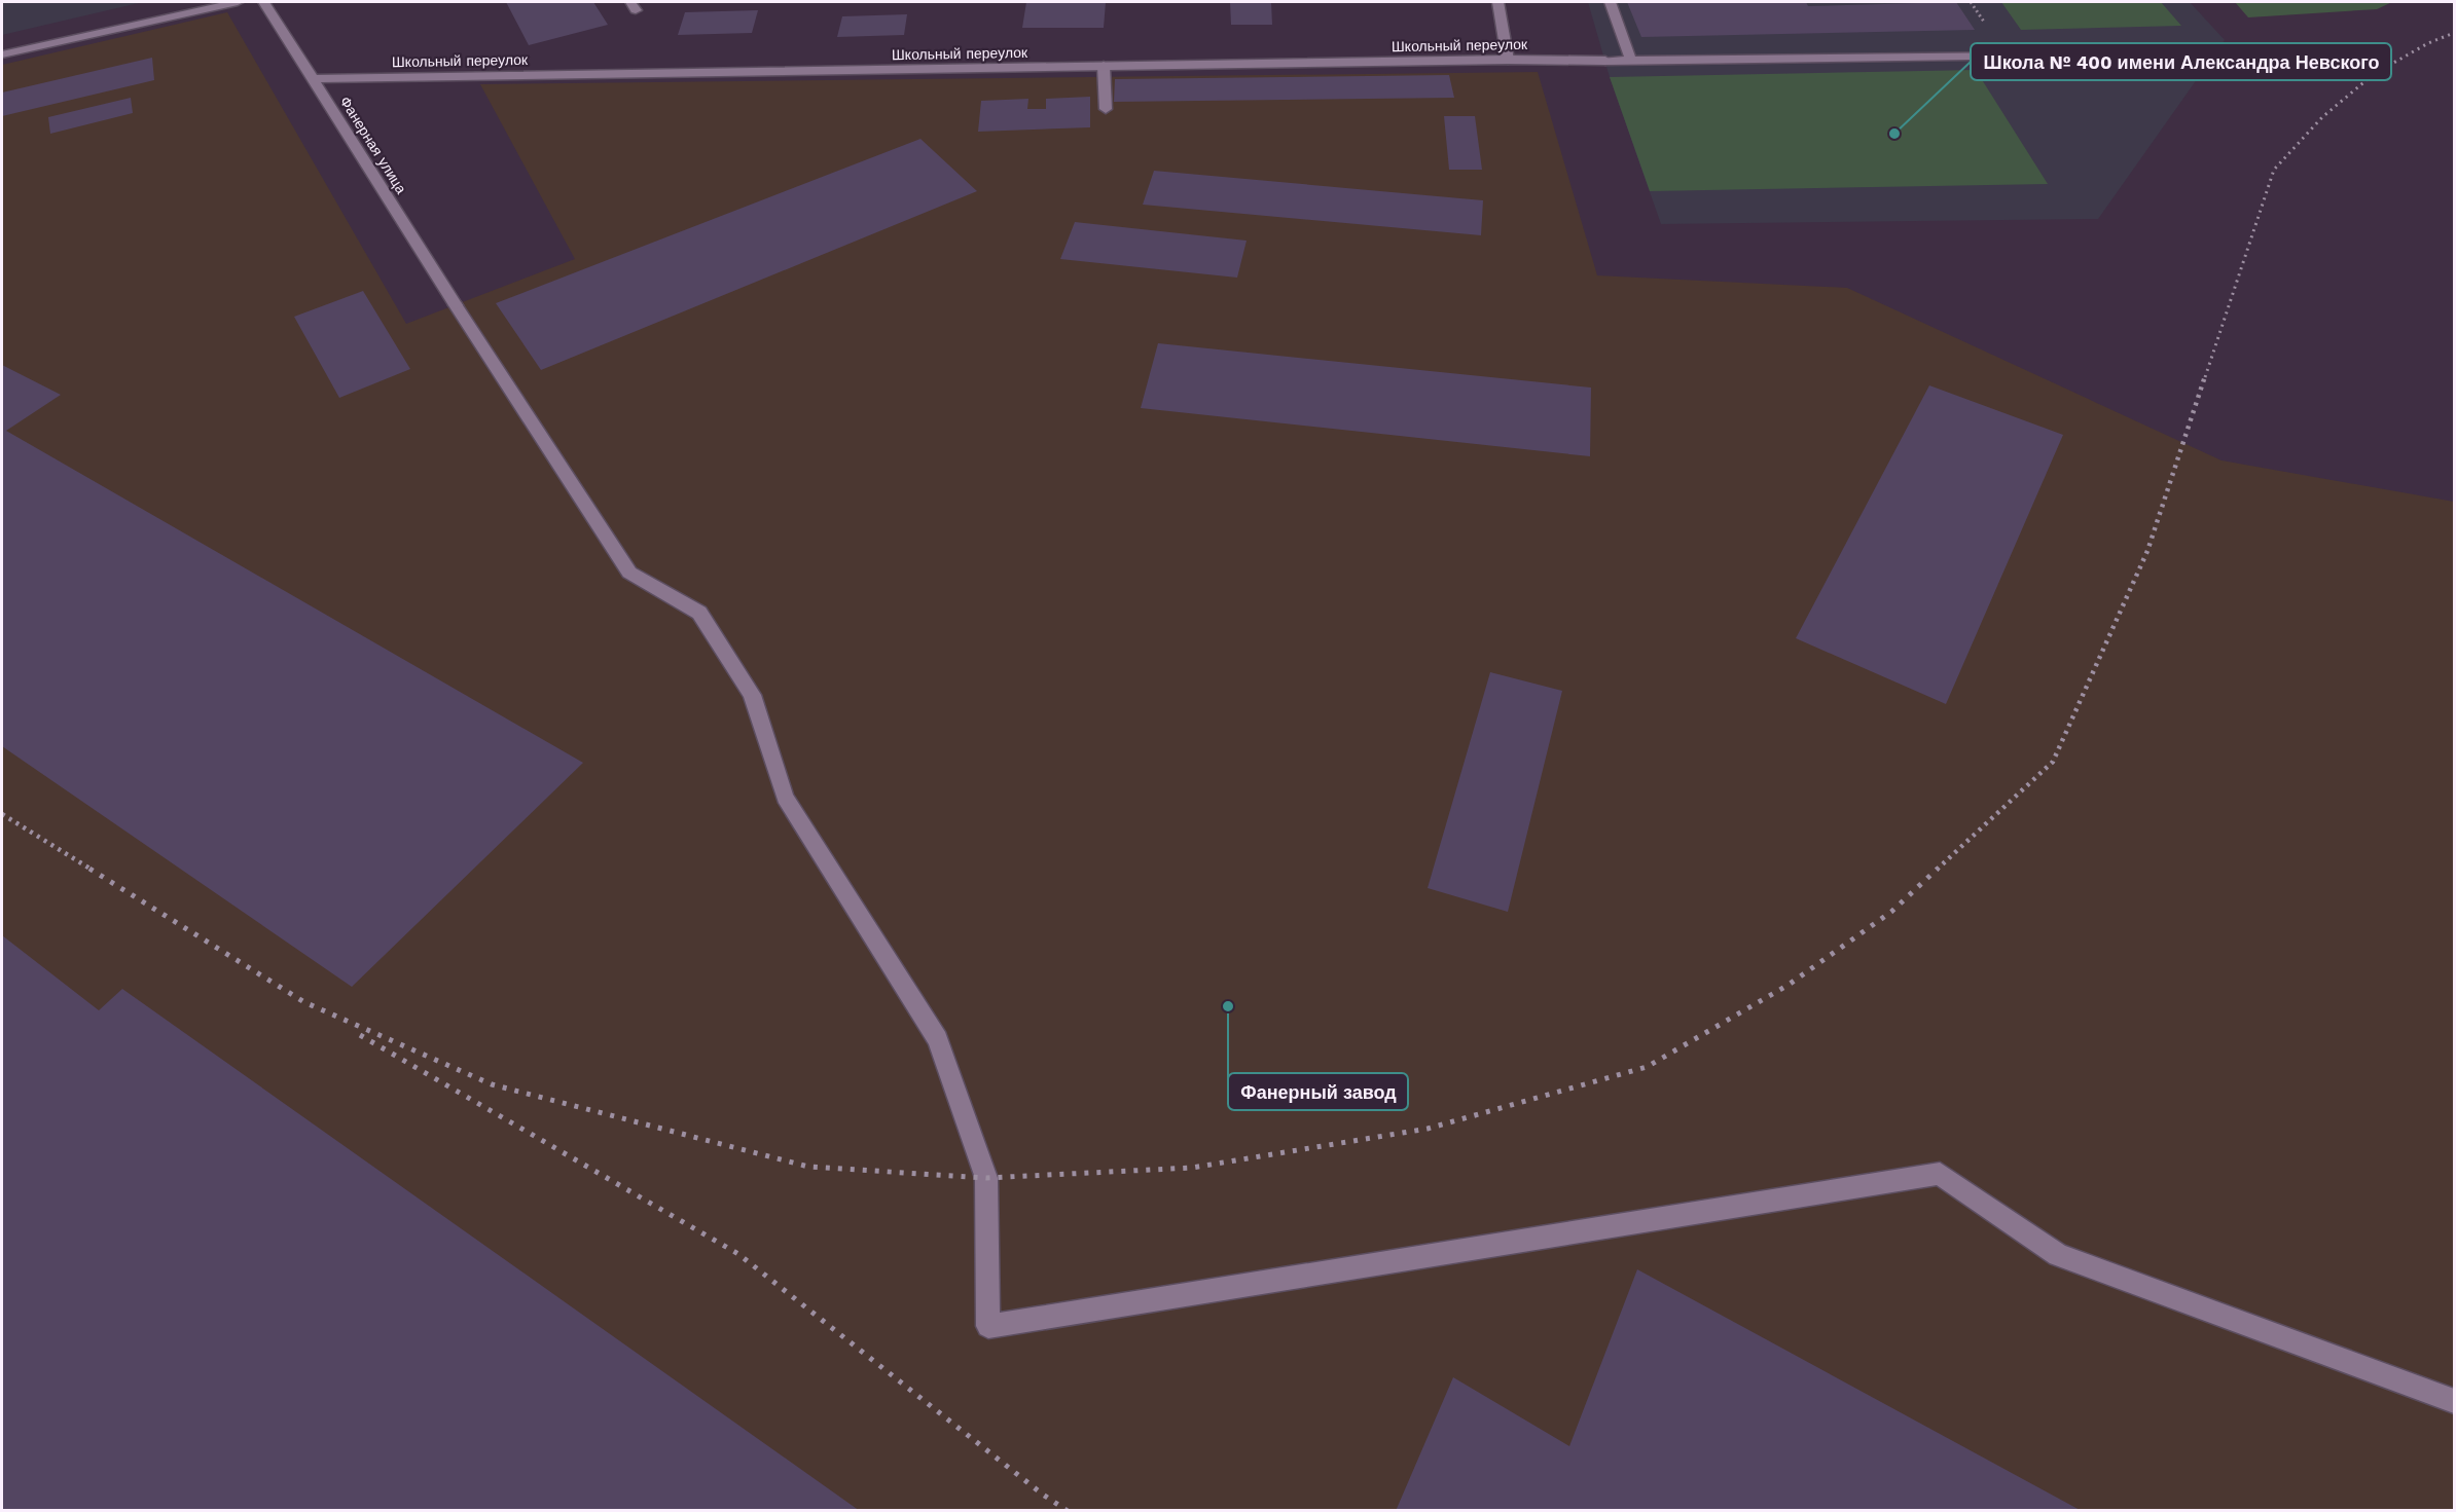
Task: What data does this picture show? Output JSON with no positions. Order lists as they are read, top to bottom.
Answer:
{
  "streets": {
    "street": ["Школьный переулок", "Фанерная улица"]
  },
  "crossings": [
    ["Школьный переулок", "Фанерная улица"]
  ],
  "places": ["Школа № 400 имени Александра Невского", "Фанерный завод"]
}
